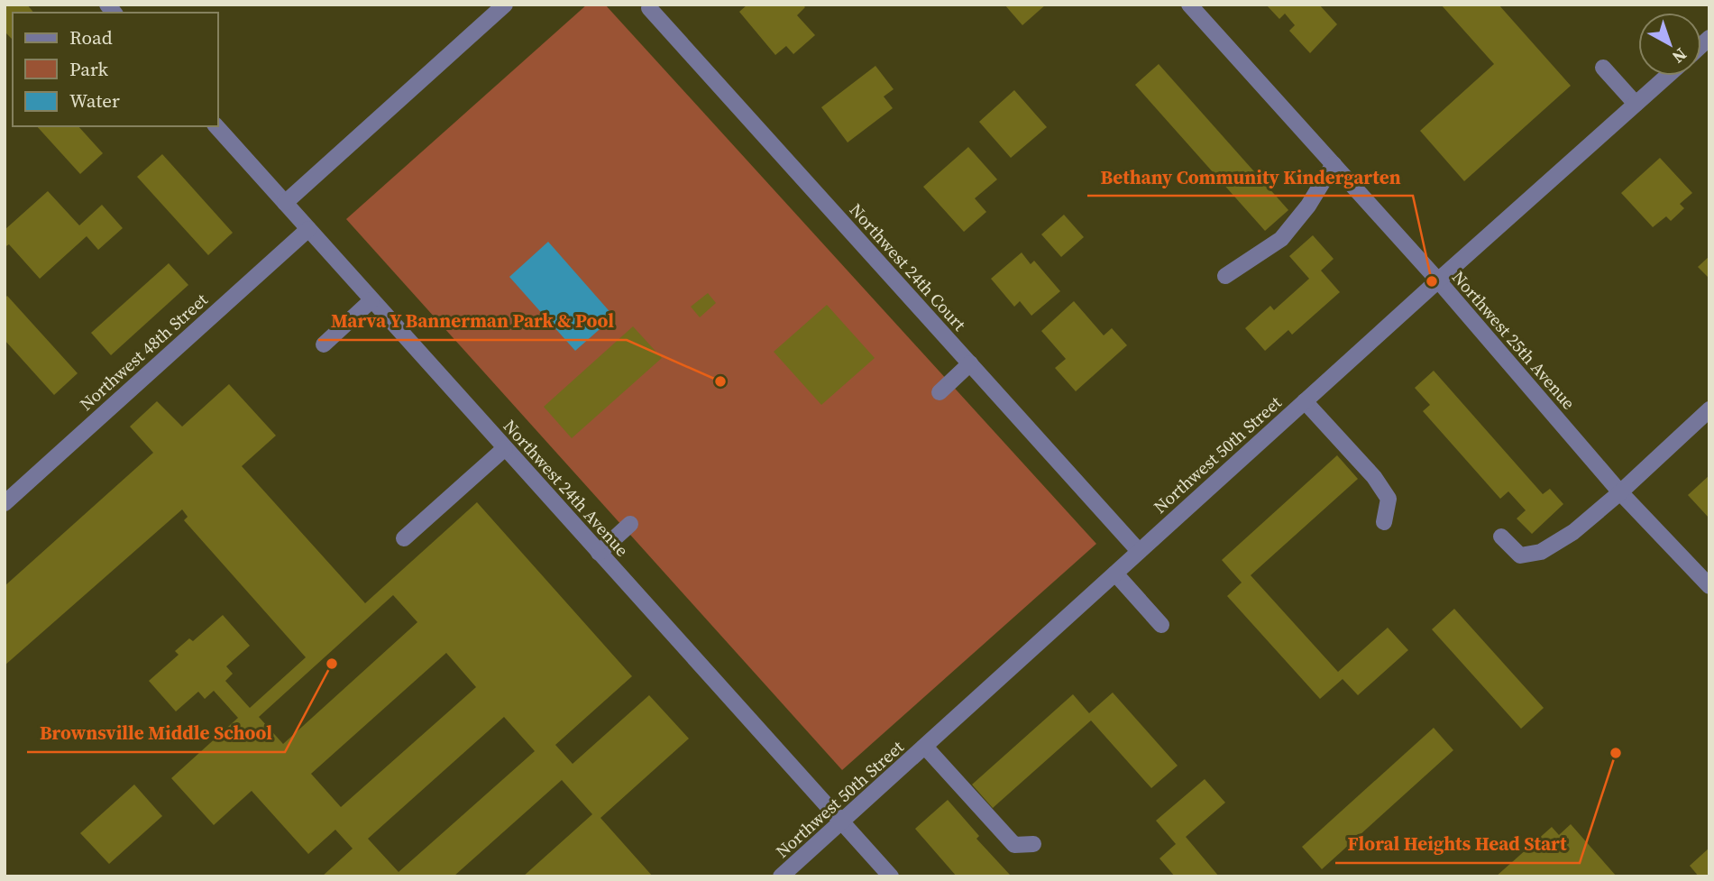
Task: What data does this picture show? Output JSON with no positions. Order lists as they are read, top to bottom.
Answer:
{
  "streets": {
    "street": [
      "Northwest 24th Court",
      "Northwest 25th Avenue",
      "Northwest 48th Street",
      "Northwest 50th Street",
      "Northwest 24th Avenue"
    ]
  },
  "crossings": [
    ["Northwest 24th Court", "Northwest 50th Street"],
    ["Northwest 25th Avenue", "Northwest 50th Street"],
    ["Northwest 48th Street", "Northwest 24th Avenue"],
    ["Northwest 50th Street", "Northwest 24th Avenue"]
  ],
  "places": [
    "Bethany Community Kindergarten",
    "Marva Y Bannerman Park & Pool",
    "Brownsville Middle School",
    "Floral Heights Head Start"
  ],
  "legend": ["Road", "Park", "Water"],
  "north": "bottom right"
}
